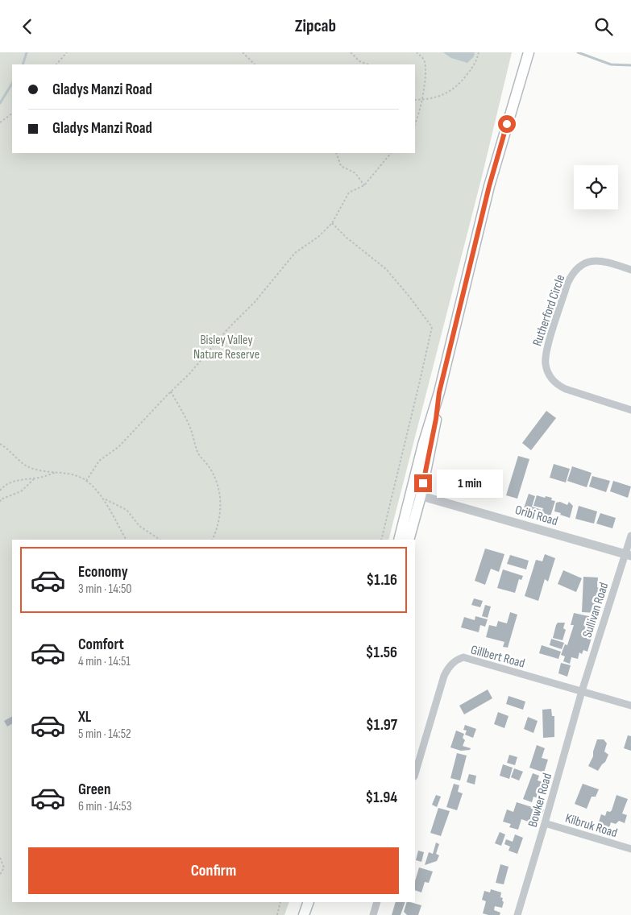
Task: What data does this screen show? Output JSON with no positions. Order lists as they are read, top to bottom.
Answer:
{
  "streets": {
    "street": [
      "Rutherford Circle",
      "Oribi Road",
      "Sullivan Road",
      "Gillbert Road",
      "Bowker Road",
      "Kilbruk Road"
    ]
  },
  "crossings": [
    ["Oribi Road", "Sullivan Road"],
    ["Sullivan Road", "Gillbert Road"],
    ["Sullivan Road", "Bowker Road"],
    ["Gillbert Road", "Bowker Road"],
    ["Bowker Road", "Kilbruk Road"]
  ],
  "parks": ["Bisley Valley Nature Reserve"],
  "page": {
    "header": "Zipcab",
    "banner": ["Gladys Manzi Road", "Gladys Manzi Road"],
    "bubble": "1 min",
    "list": [
      {
        "name": "Economy",
        "note": "3 min · 14:50",
        "value": "$1.16"
      },
      {
        "name": "Comfort",
        "note": "4 min · 14:51",
        "value": "$1.56"
      },
      {
        "name": "XL",
        "note": "5 min · 14:52",
        "value": "$1.97"
      },
      {
        "name": "Green",
        "note": "6 min · 14:53",
        "value": "$1.94"
      }
    ],
    "buttons": "Confirm"
  }
}
